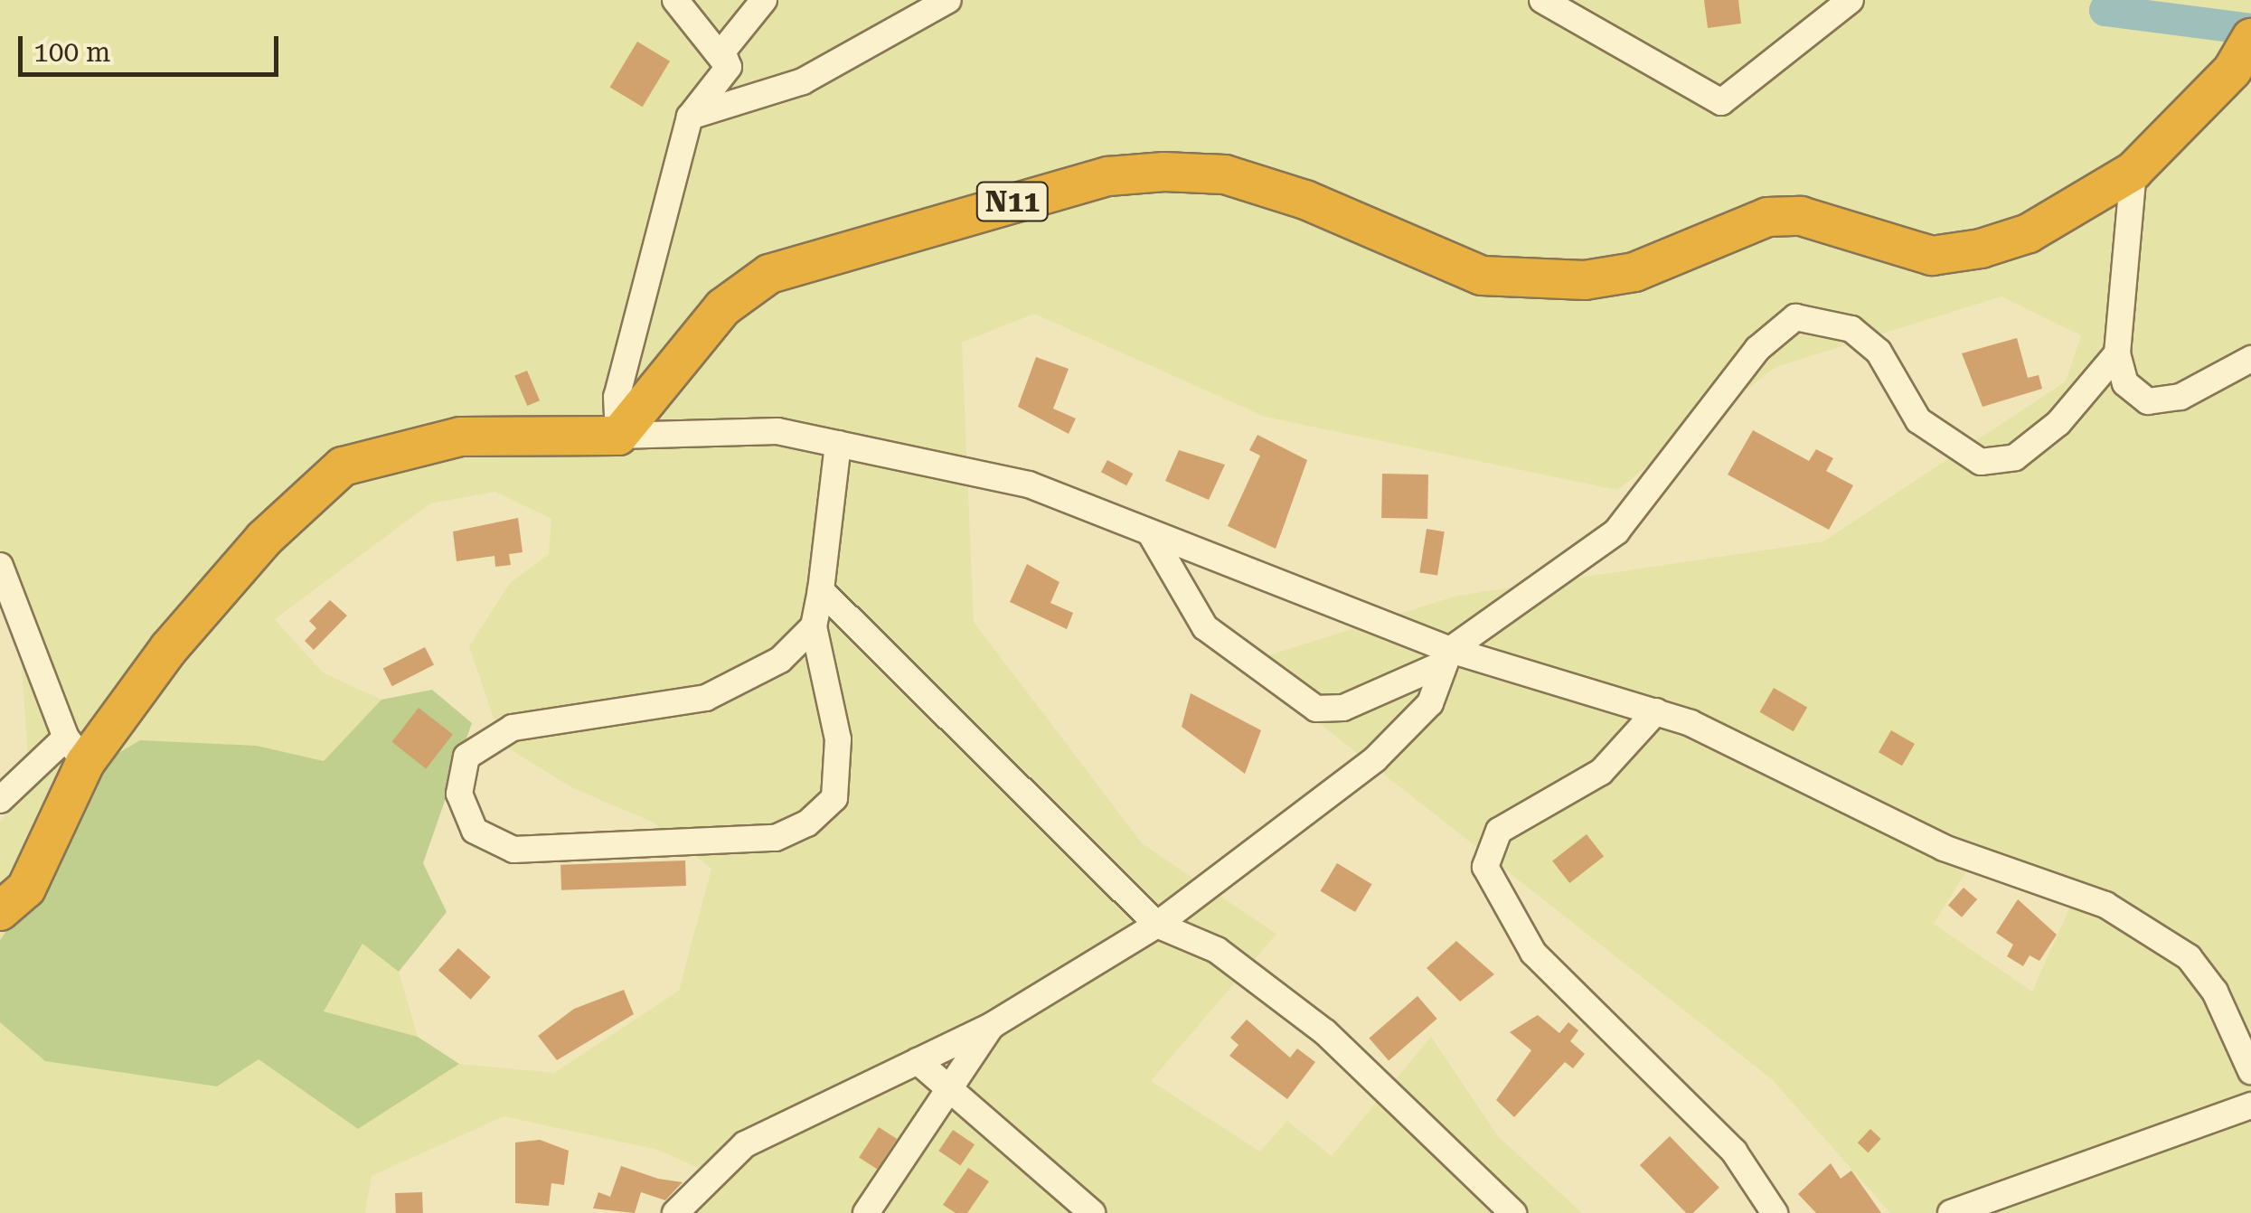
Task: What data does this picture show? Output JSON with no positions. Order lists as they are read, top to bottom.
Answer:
{
  "streets": {
    "highway": ["N11"]
  },
  "scale_bar": "100 m"
}
